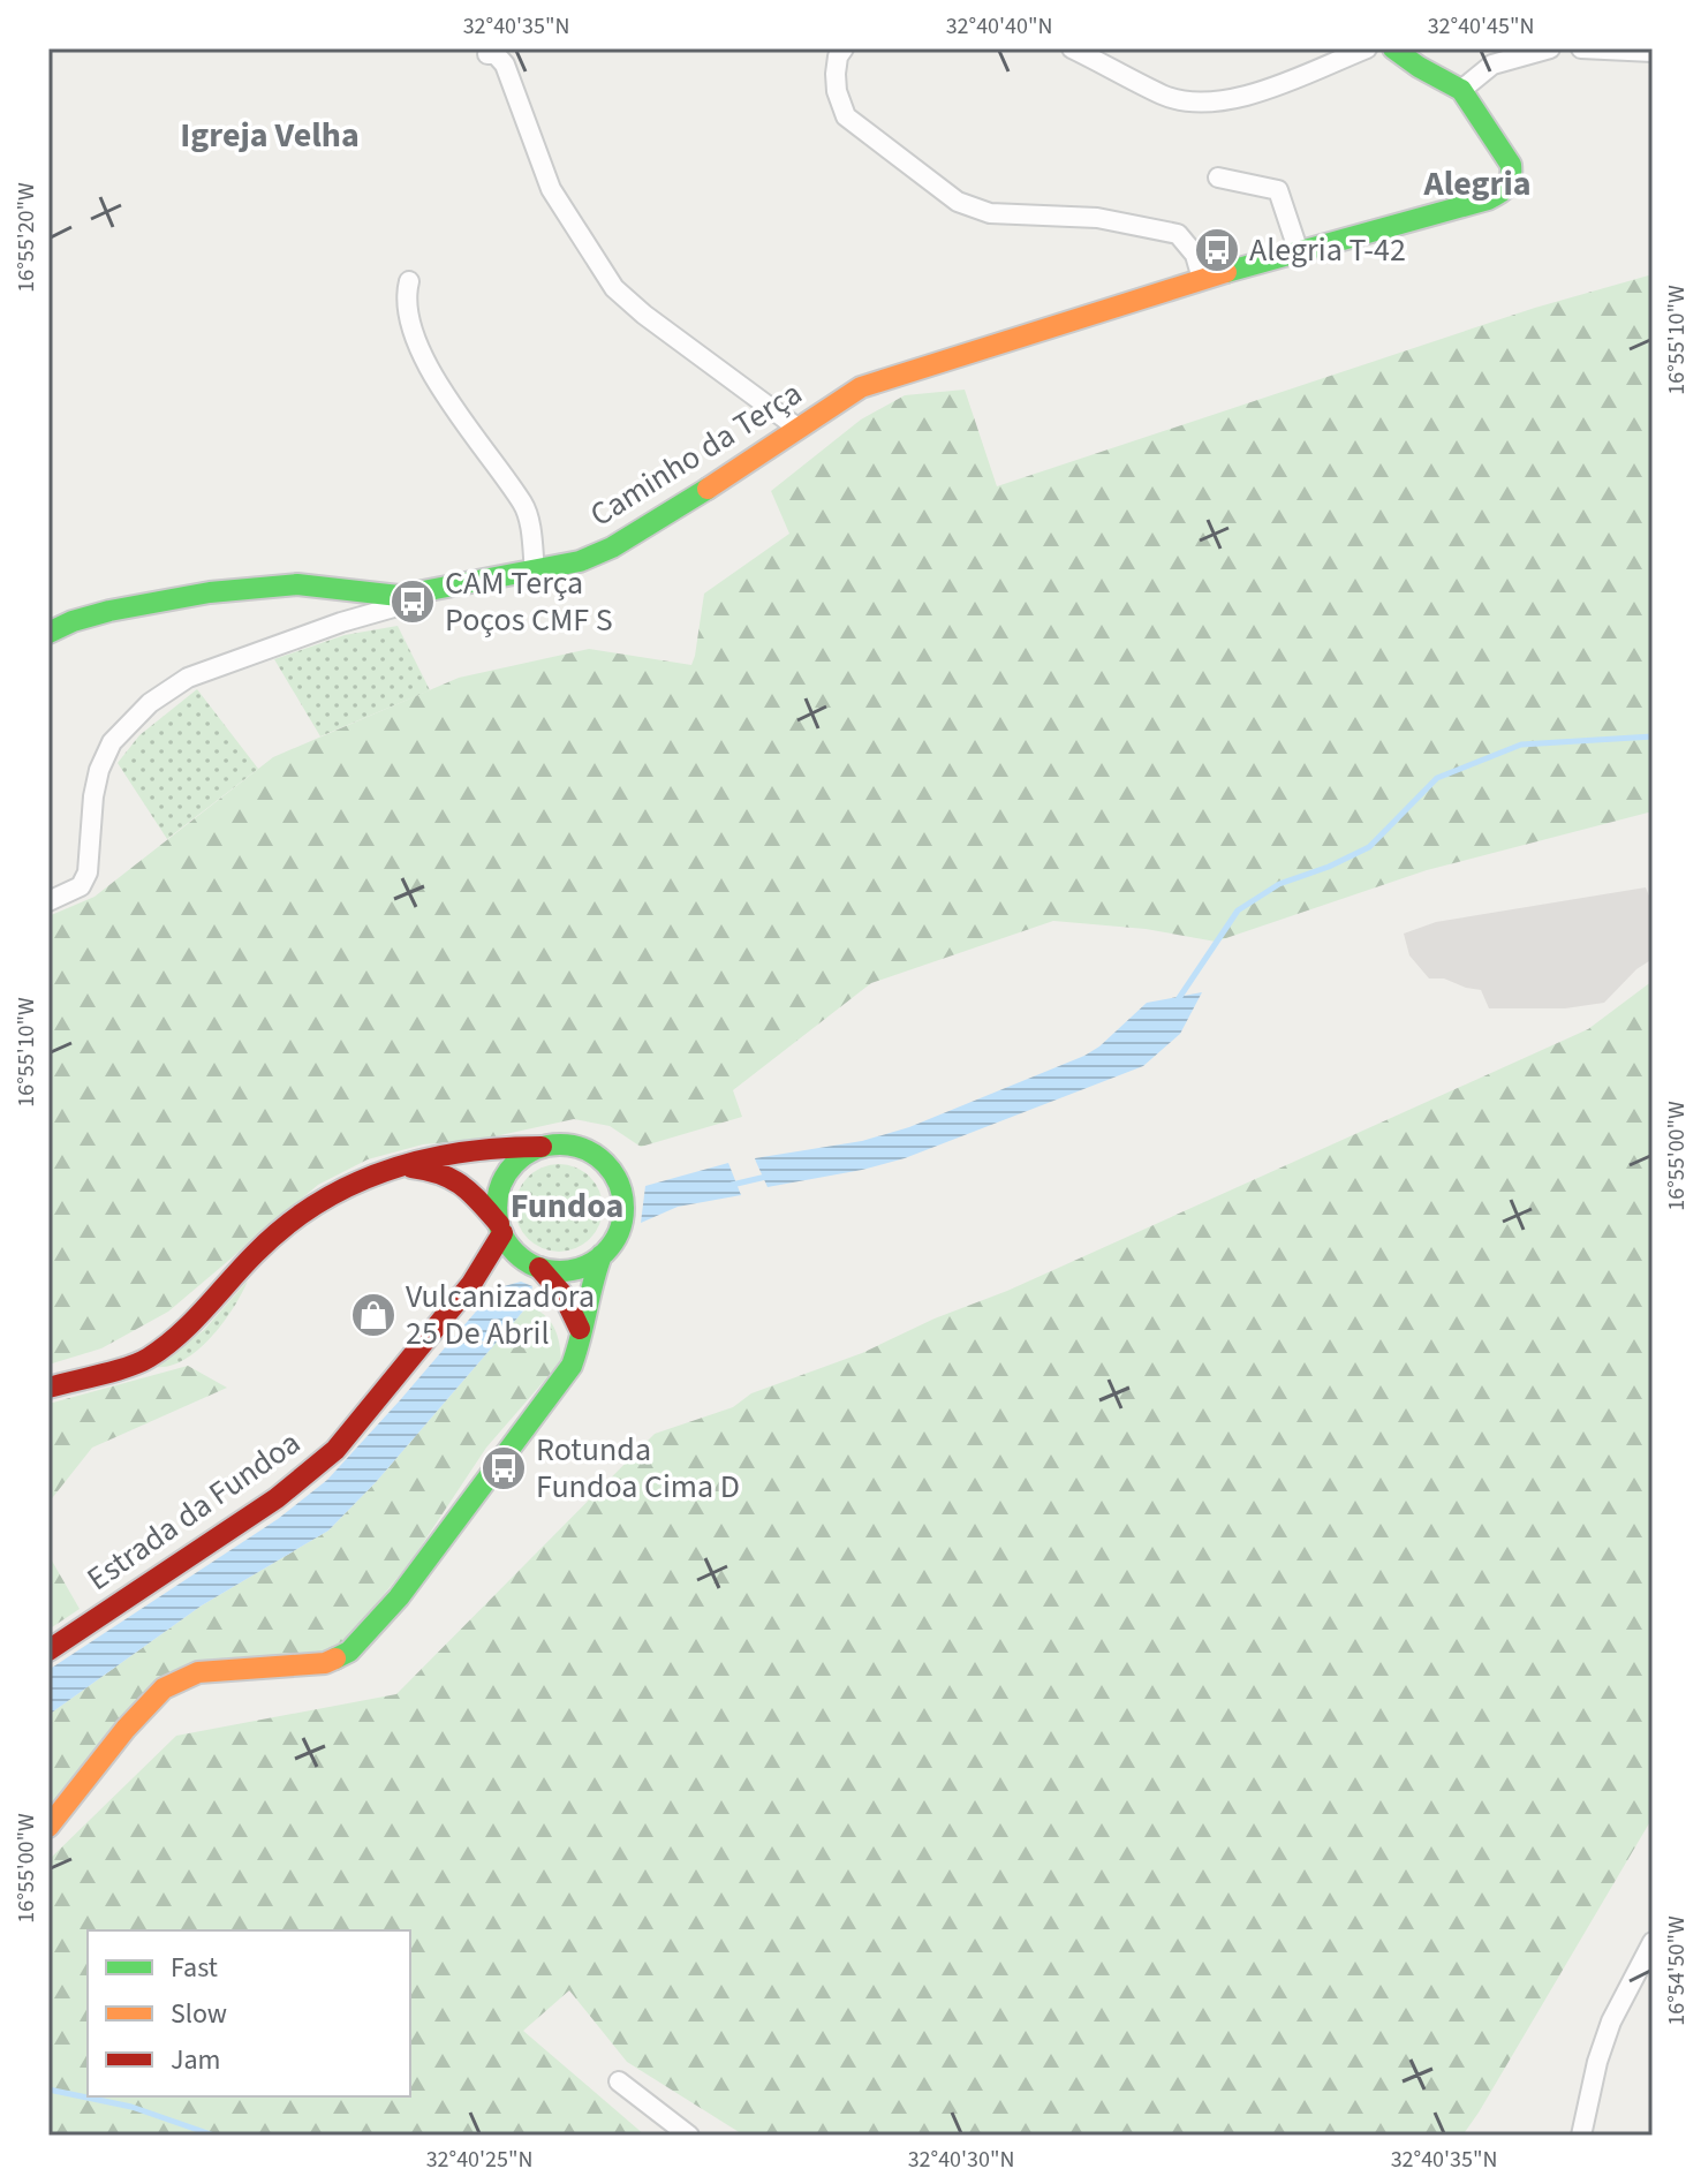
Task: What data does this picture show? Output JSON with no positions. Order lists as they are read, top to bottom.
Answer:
{
  "streets": {
    "main road": ["Caminho da Terça", "Estrada da Fundoa"]
  },
  "districts": ["Igreja Velha", "Alegria", "Fundoa"],
  "places": {
    "bus stop": ["Alegria T-42", "CAM Terça Poços CMF S", "Rotunda Fundoa Cima D"],
    "shop": ["Vulcanizadora 25 De Abril"]
  },
  "legend": ["Fast", "Slow", "Jam"],
  "coordinates": [
    "32°40'35\"N",
    "32°40'40\"N",
    "32°40'45\"N",
    "16°55'20\"W",
    "16°55'10\"W",
    "16°55'00\"W",
    "16°54'50\"W",
    "32°40'25\"N",
    "32°40'30\"N"
  ]
}
